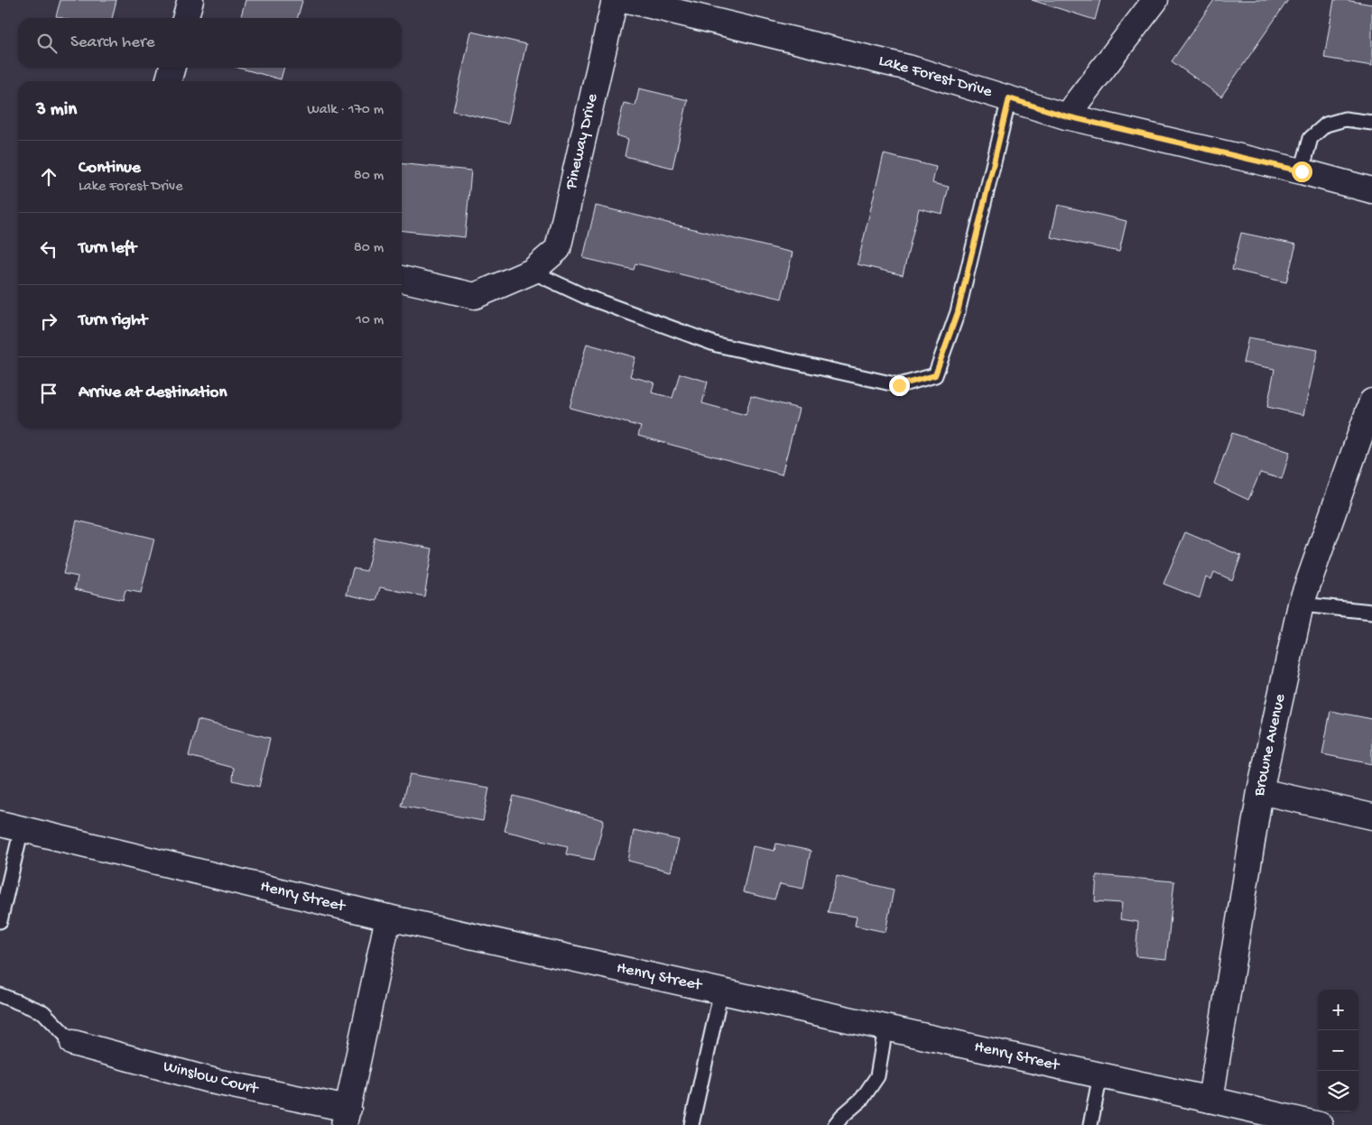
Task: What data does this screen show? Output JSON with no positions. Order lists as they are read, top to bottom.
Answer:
{
  "streets": {
    "street": [
      "Lake Forest Drive",
      "Pineway Drive",
      "Browne Avenue",
      "Henry Street",
      "Winslow Court"
    ]
  },
  "crossings": [
    ["Browne Avenue", "Henry Street"],
    ["Henry Street", "Winslow Court"]
  ],
  "page": {
    "search": "Search here",
    "heading": ["3 min", "Walk · 170 m"],
    "list": [
      ["Continue", "Lake Forest Drive", "80 m"],
      ["Turn left", "80 m"],
      ["Turn right", "10 m"],
      "Arrive at destination"
    ],
    "map_buttons": ["+", "−"]
  }
}
